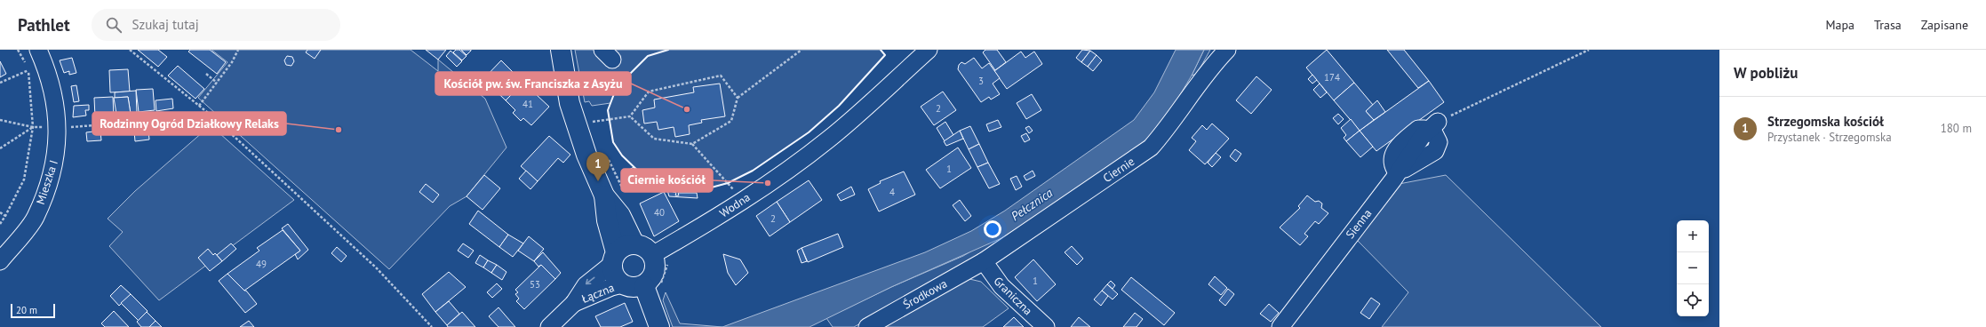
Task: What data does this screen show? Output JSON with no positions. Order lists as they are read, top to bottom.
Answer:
{
  "streets": {
    "street": [
      "Ciernie",
      "Mieszka I",
      "Wodna",
      "Sienna",
      "Łączna",
      "Środkowa",
      "Graniczna"
    ]
  },
  "crossings": [
    ["Ciernie", "Środkowa"],
    ["Ciernie", "Graniczna"],
    ["Wodna", "Łączna"],
    ["Środkowa", "Graniczna"]
  ],
  "one_way": ["Łączna"],
  "water": ["Pełcznica"],
  "places": ["Kościół pw. św. Franciszka z Asyżu", "Rodzinny Ogród Działkowy Relaks", "Ciernie kościół"],
  "house_numbers": [
    "174",
    "3",
    "41",
    "2",
    "1",
    "4",
    "40",
    "2",
    "49",
    "1",
    "53"
  ],
  "scale_bar": "20 m",
  "page": {
    "header": "Pathlet",
    "search": "Szukaj tutaj",
    "nav": ["Mapa", "Trasa", "Zapisane"],
    "heading": "W pobliżu",
    "list": [
      {
        "mark": "1",
        "name": "Strzegomska kościół",
        "note": "Przystanek · Strzegomska",
        "value": "180 m"
      }
    ],
    "pins": "1",
    "map_buttons": ["+", "−"],
    "scale": "20 m"
  }
}
